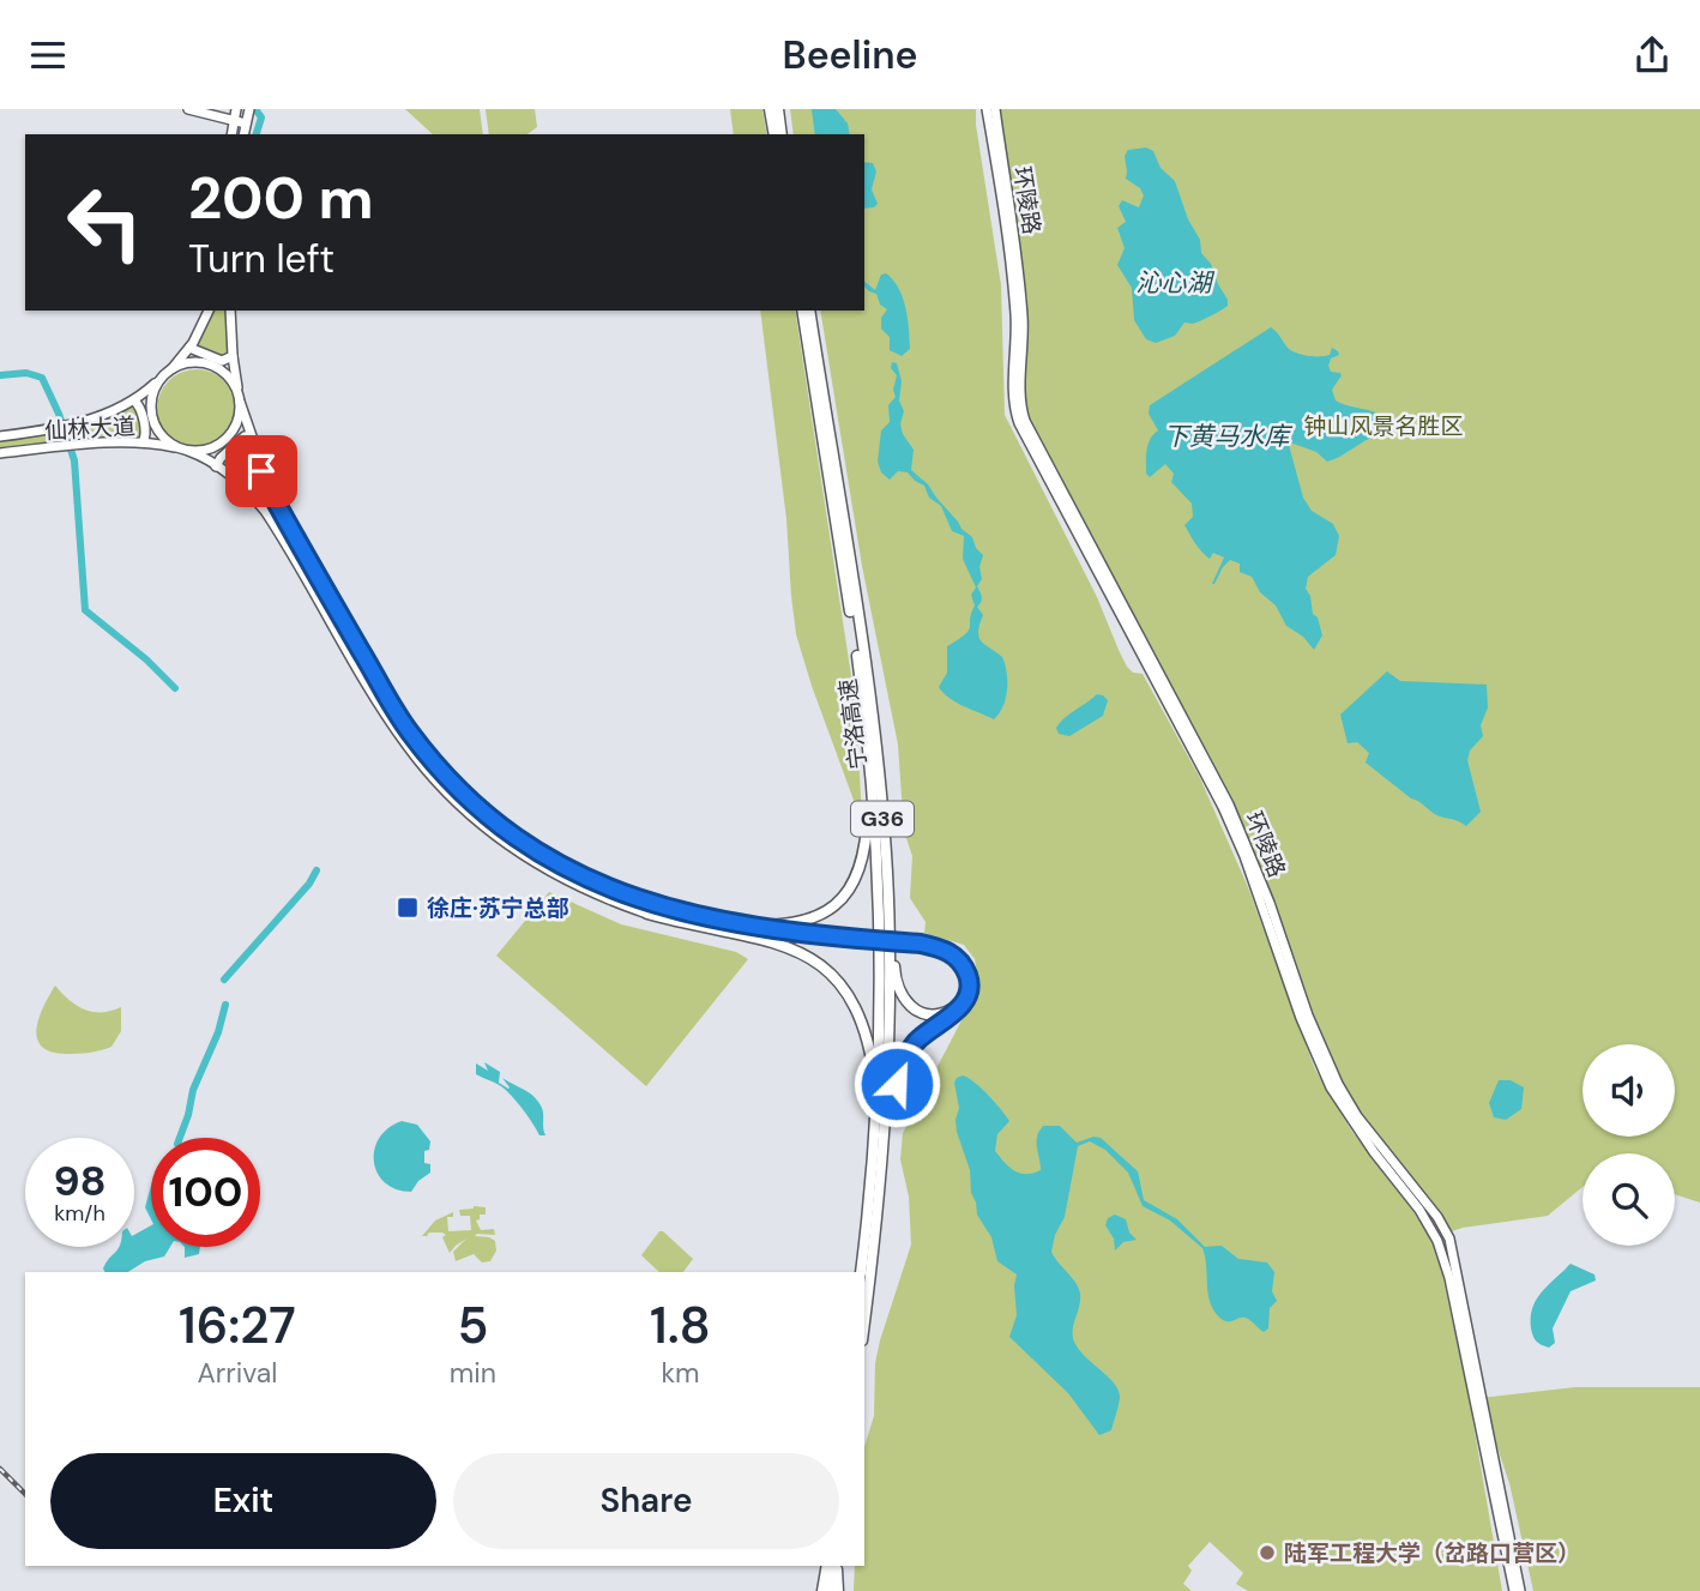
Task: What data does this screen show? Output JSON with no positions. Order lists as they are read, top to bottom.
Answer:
{
  "streets": {
    "highway": ["宁洛高速", "G36"],
    "main road": ["环陵路", "仙林大道"]
  },
  "water": ["沁心湖", "下黄马水库"],
  "parks": ["钟山风景名胜区"],
  "places": {
    "transit": ["徐庄·苏宁总部"],
    "other": ["陆军工程大学（岔路口营区）"]
  },
  "page": {
    "header": "Beeline",
    "turn": ["200 m", "Turn left"],
    "speed": "98 km/h",
    "limit": "100",
    "eta": [
      "16:27",
      "Arrival",
      "5",
      "min",
      "1.8",
      "km"
    ],
    "buttons": ["Exit", "Share"]
  }
}
